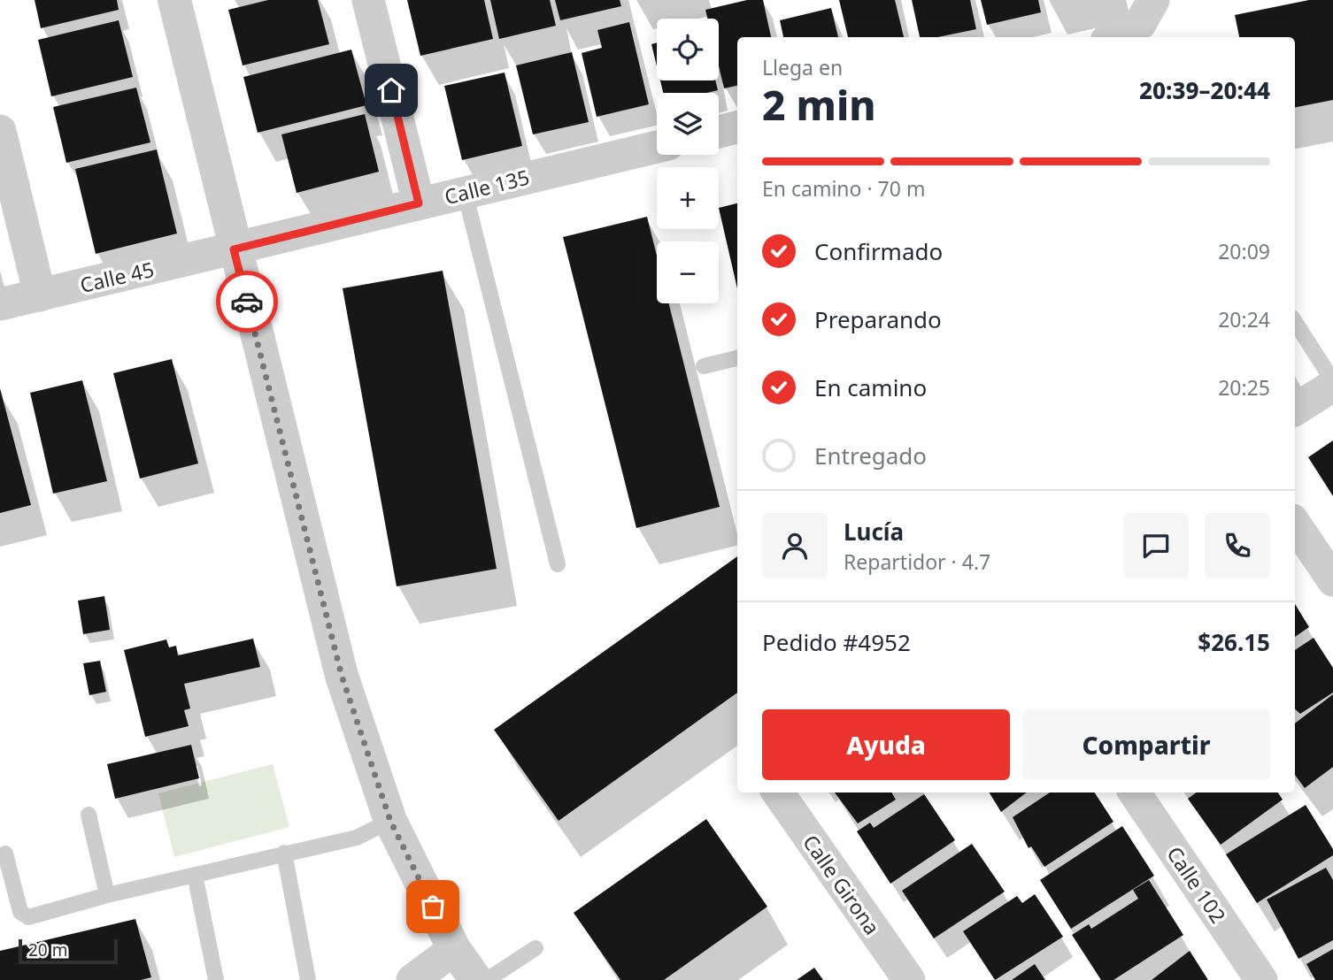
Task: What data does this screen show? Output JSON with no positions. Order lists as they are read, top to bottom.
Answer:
{
  "streets": {
    "street": [
      "Calle 135",
      "Calle 45",
      "Calle Girona",
      "Calle 102"
    ]
  },
  "crossings": [
    ["Calle 135", "Calle 45"]
  ],
  "scale_bar": "20 m",
  "page": {
    "map_buttons": ["+", "−"],
    "heading": ["2 min", "Llega en", "20:39–20:44"],
    "panel": [
      "Lucía",
      "Repartidor · 4.7",
      "Pedido #4952",
      "$26.15"
    ],
    "bar": "En camino · 70 m",
    "list": [
      ["Confirmado", "20:09"],
      ["Preparando", "20:24"],
      ["En camino", "20:25"],
      "Entregado"
    ],
    "buttons": ["Ayuda", "Compartir"],
    "scale": "20 m"
  }
}
